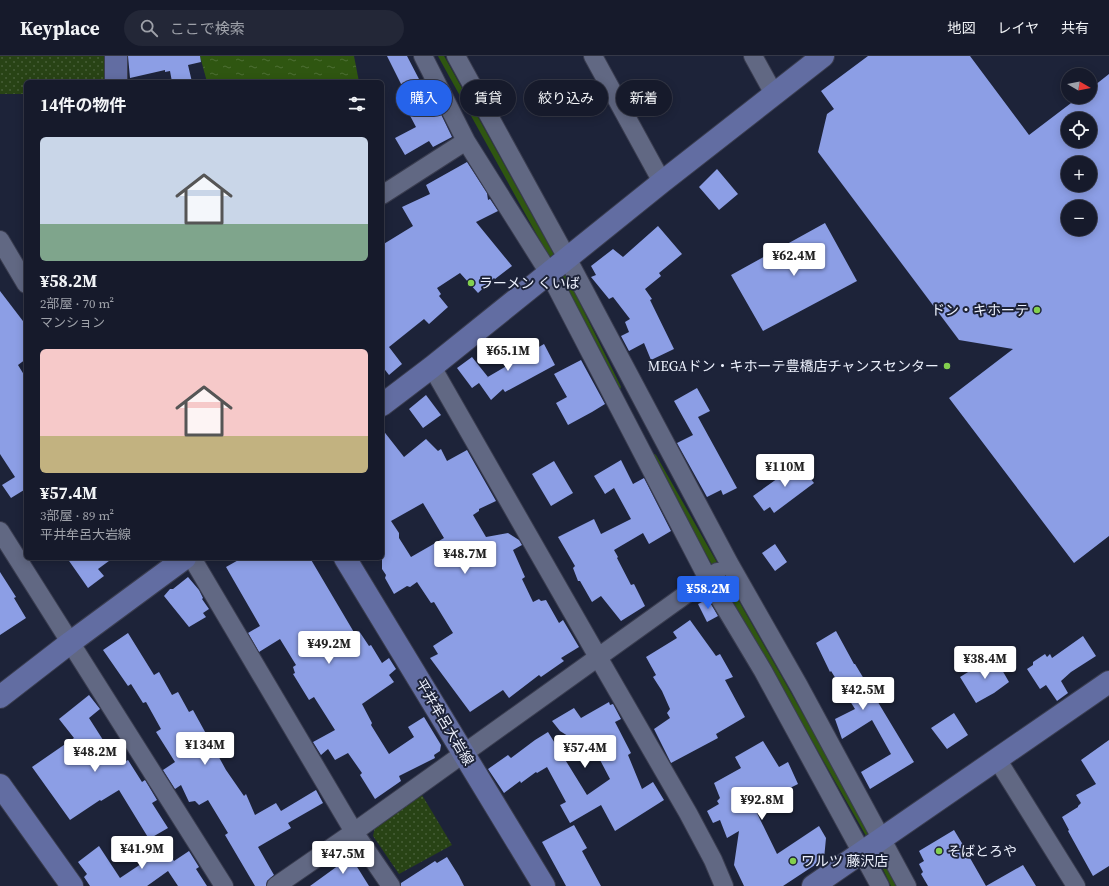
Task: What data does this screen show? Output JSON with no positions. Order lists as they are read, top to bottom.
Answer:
{
  "streets": {
    "street": ["平井牟呂大岩線"]
  },
  "places": [
    "ラーメン くいば",
    "ドン・キホーテ",
    "MEGAドン・キホーテ豊橋店チャンスセンター",
    "そばとろや",
    "ワルツ 藤沢店"
  ],
  "north": "right",
  "page": {
    "header": "Keyplace",
    "search": "ここで検索",
    "nav": ["地図", "レイヤ", "共有"],
    "map_buttons": ["+", "−"],
    "chip": [
      "購入",
      "賃貸",
      "絞り込み",
      "新着"
    ],
    "heading": "14件の物件",
    "list": [
      {
        "name": "¥58.2M",
        "note": "2部屋 · 70 m² · マンション"
      },
      {
        "name": "¥57.4M",
        "note": "3部屋 · 89 m² · 平井牟呂大岩線"
      }
    ],
    "price": [
      "¥62.4M",
      "¥65.1M",
      "¥110M",
      "¥48.7M",
      "¥58.2M",
      "¥49.2M",
      "¥38.4M",
      "¥42.5M",
      "¥134M",
      "¥57.4M",
      "¥48.2M",
      "¥92.8M",
      "¥41.9M",
      "¥47.5M"
    ]
  }
}
